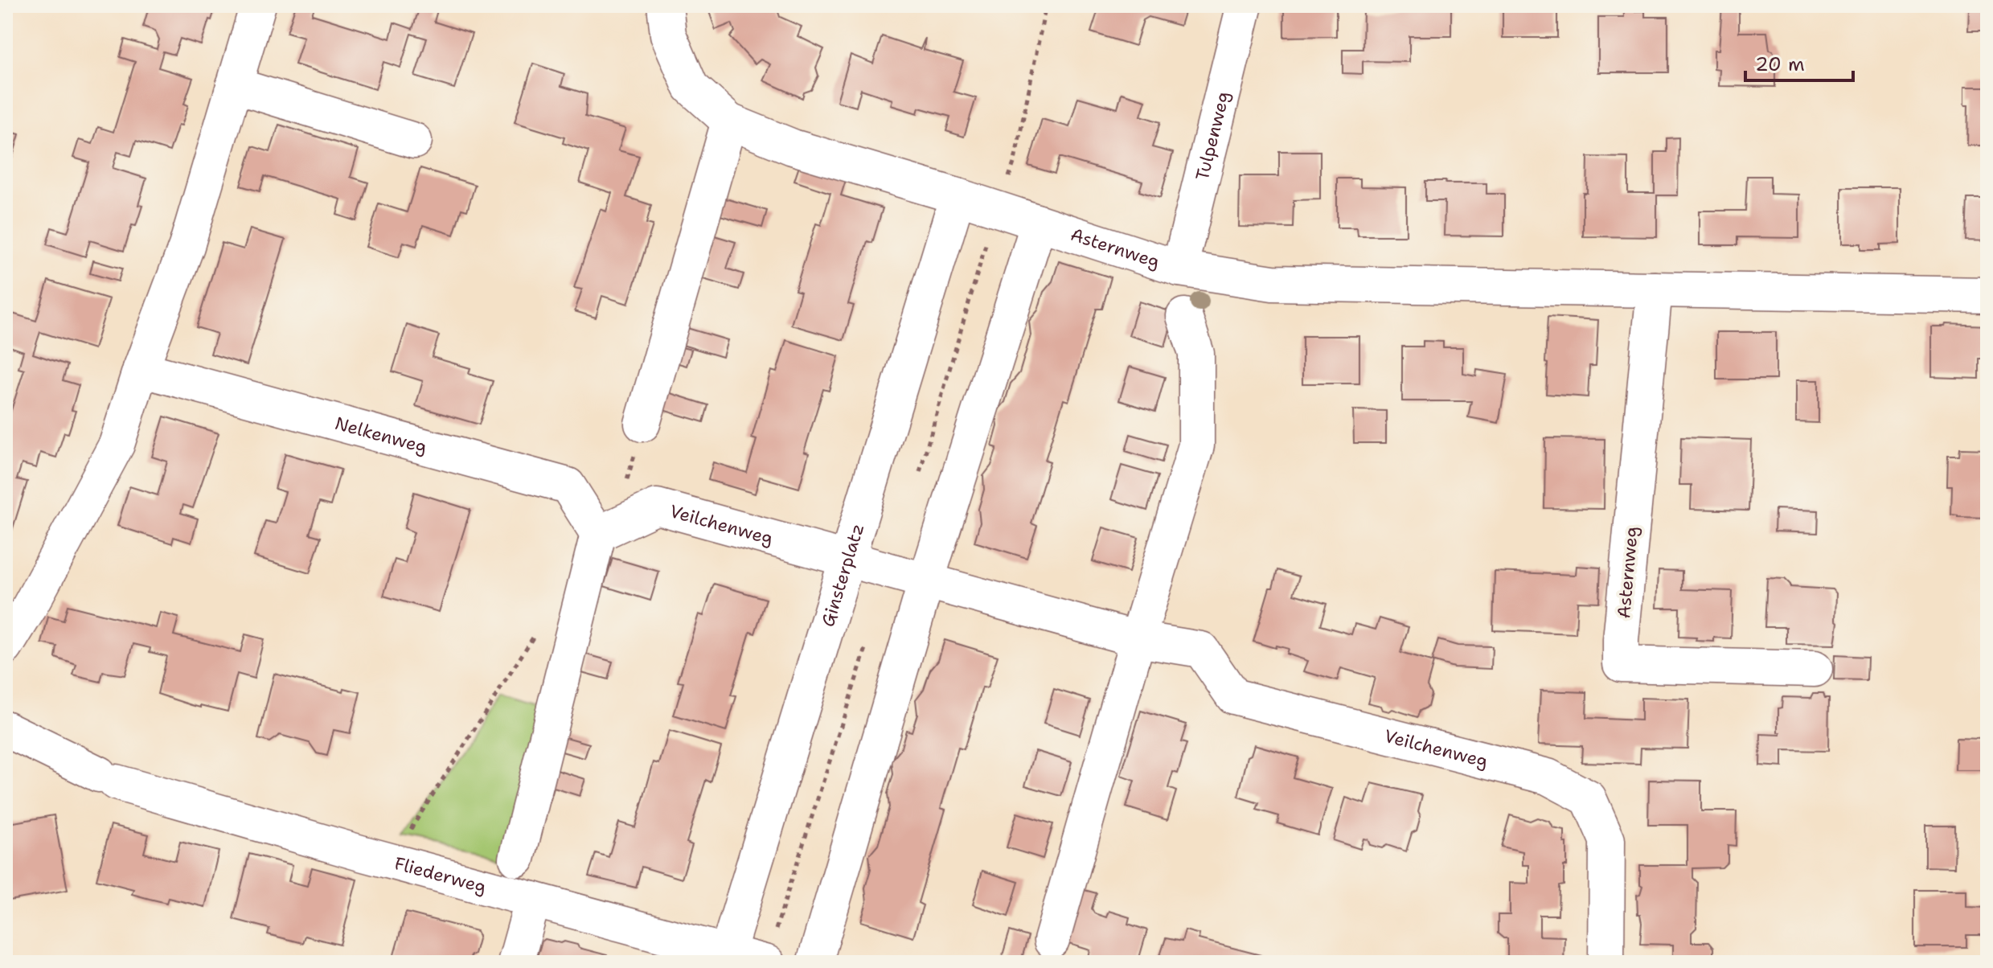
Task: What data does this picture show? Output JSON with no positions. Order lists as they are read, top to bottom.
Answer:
{
  "streets": {
    "street": [
      "Tulpenweg",
      "Asternweg",
      "Nelkenweg",
      "Veilchenweg",
      "Ginsterplatz",
      "Fliederweg"
    ]
  },
  "crossings": [
    ["Tulpenweg", "Asternweg"],
    ["Asternweg", "Ginsterplatz"],
    ["Nelkenweg", "Veilchenweg"],
    ["Veilchenweg", "Ginsterplatz"],
    ["Ginsterplatz", "Fliederweg"]
  ],
  "scale_bar": "20 m"
}
